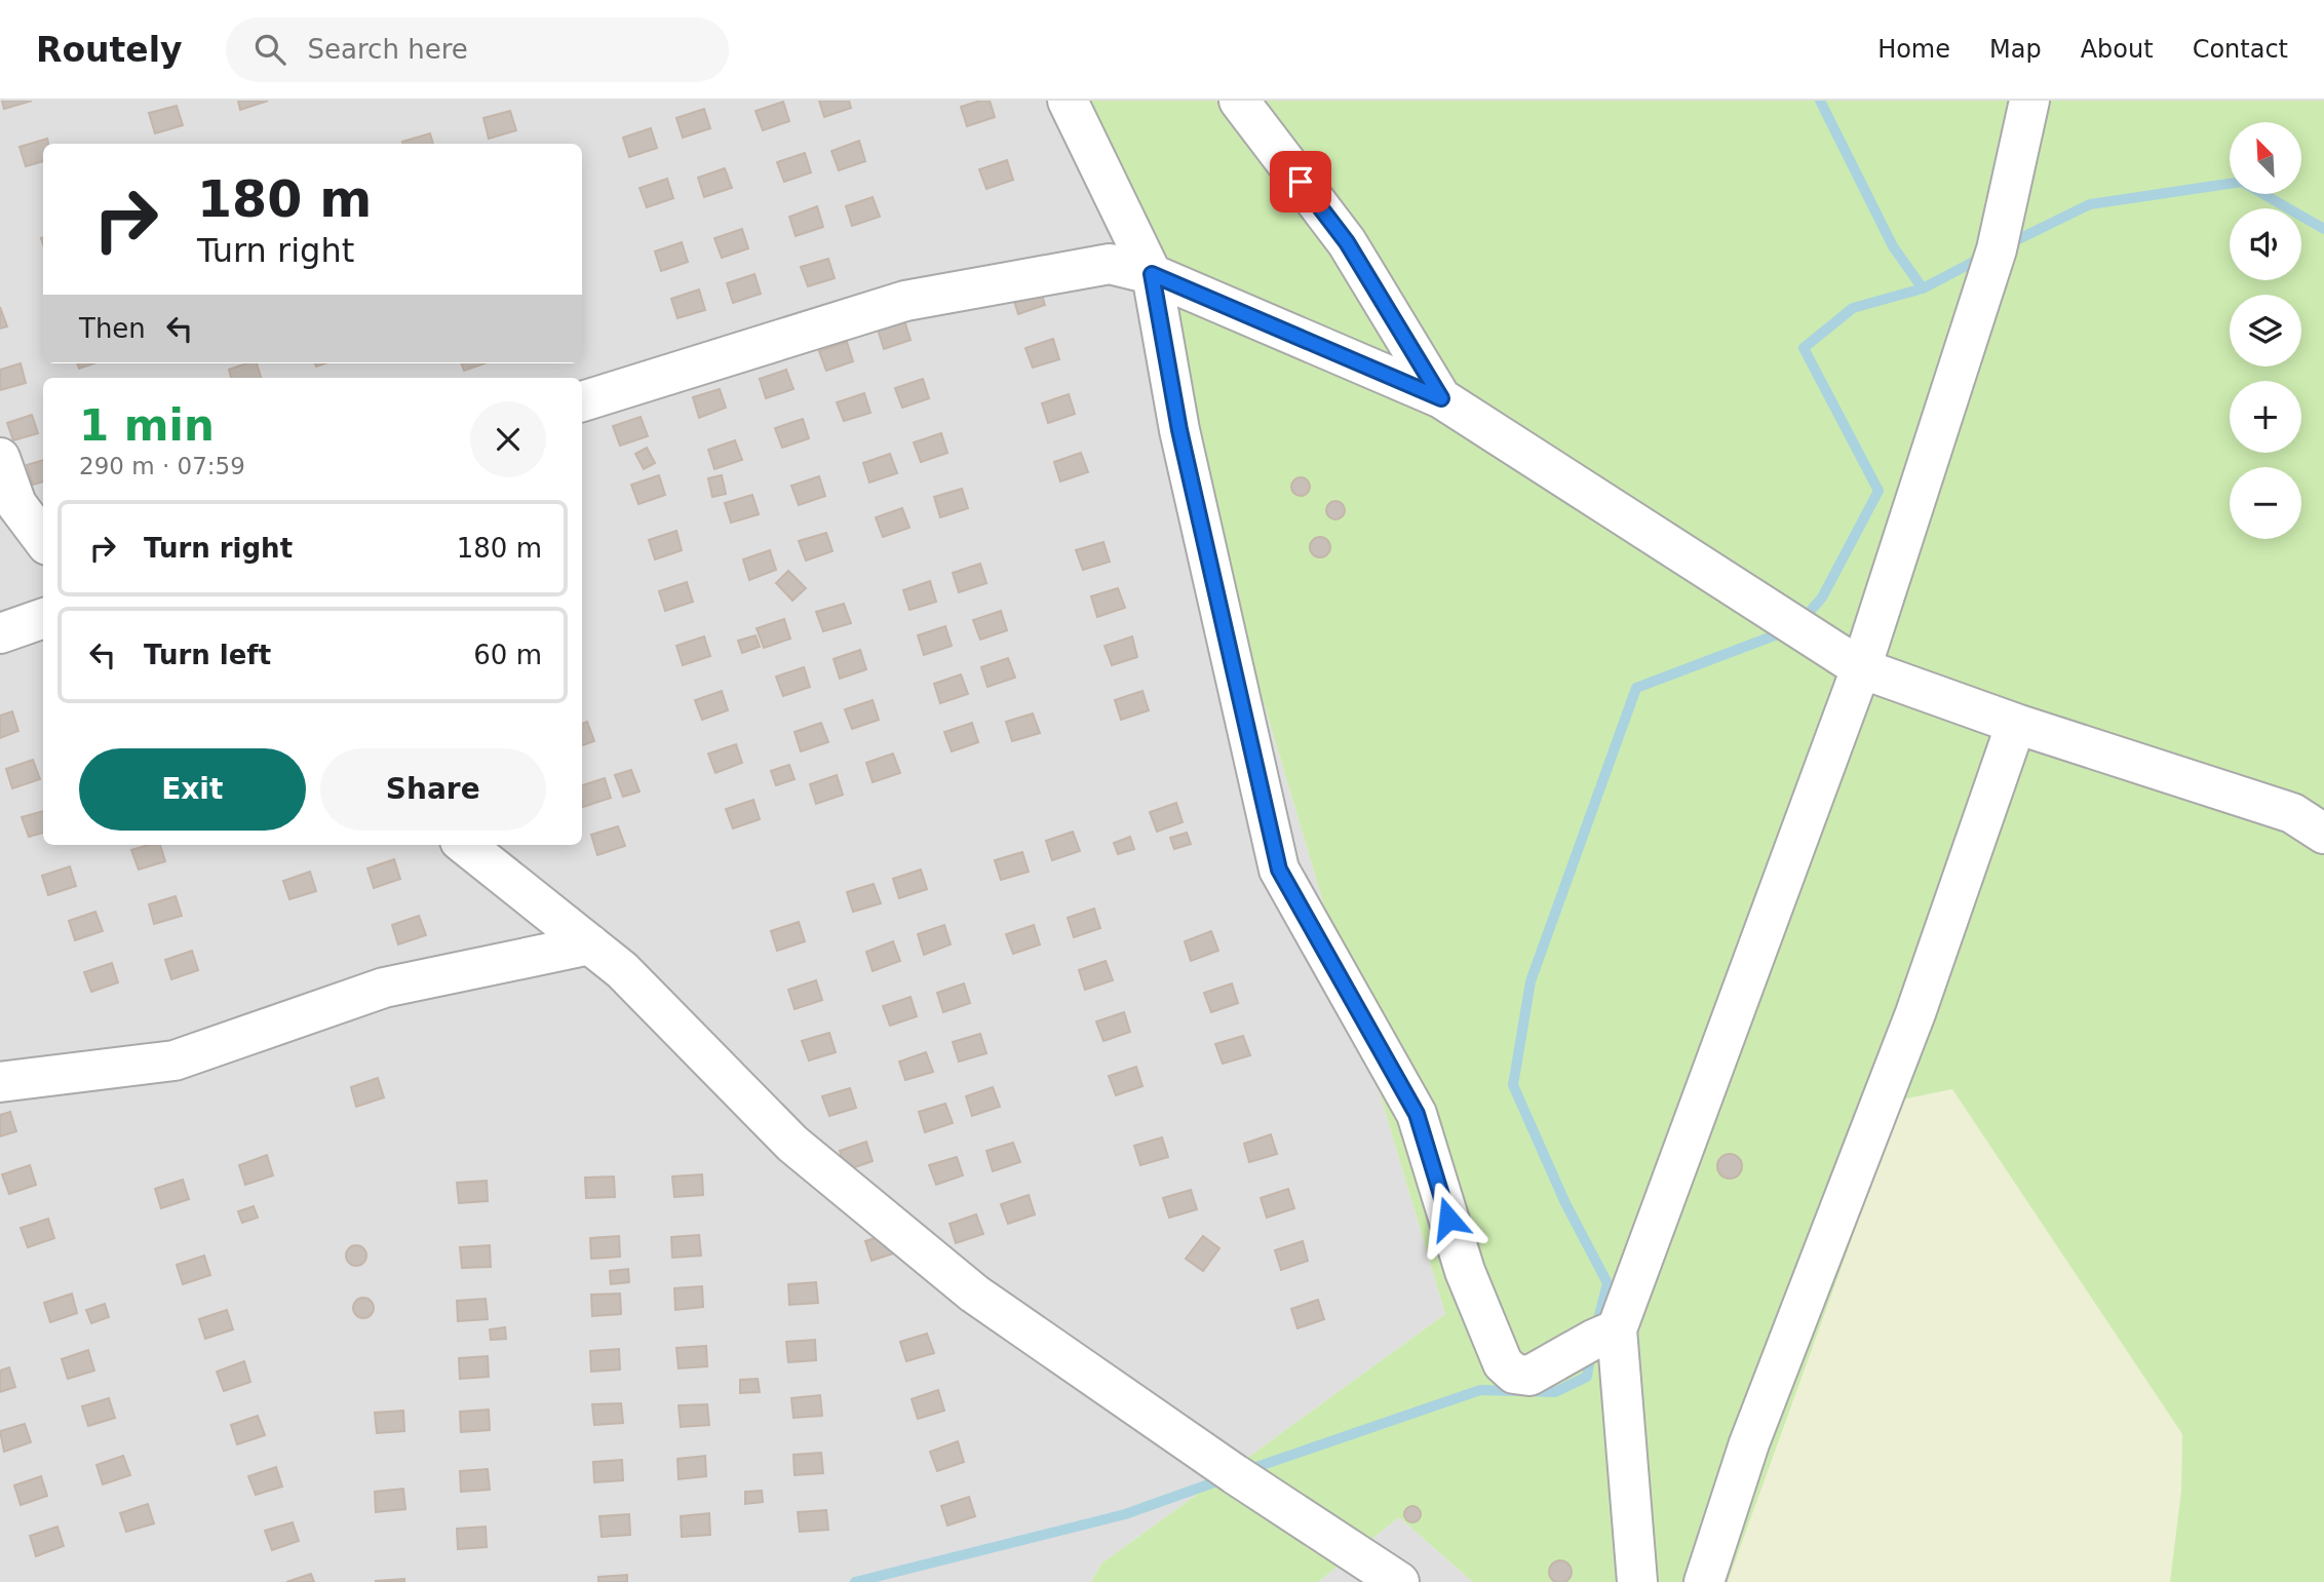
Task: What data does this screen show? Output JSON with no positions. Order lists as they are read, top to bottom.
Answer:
{
  "north": "top left",
  "page": {
    "header": "Routely",
    "search": "Search here",
    "nav": [
      "Home",
      "Map",
      "About",
      "Contact"
    ],
    "map_buttons": ["+", "−"],
    "turn": ["180 m", "Turn right"],
    "then": "Then",
    "heading": ["1 min", "290 m · 07:59"],
    "list": [
      {
        "name": "Turn right",
        "value": "180 m"
      },
      {
        "name": "Turn left",
        "value": "60 m"
      }
    ],
    "buttons": ["Exit", "Share"]
  }
}
